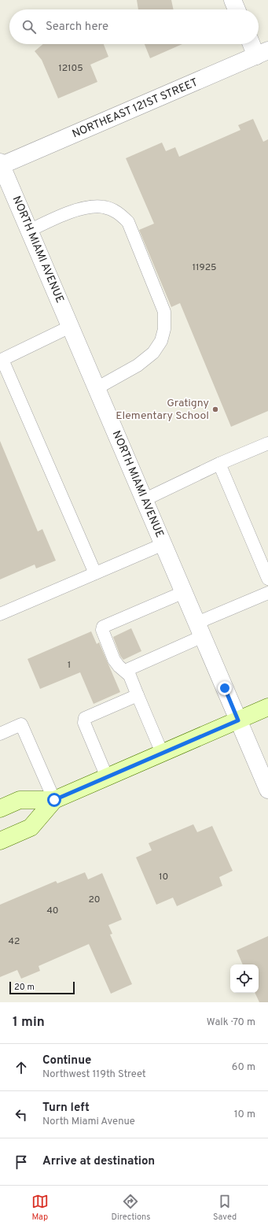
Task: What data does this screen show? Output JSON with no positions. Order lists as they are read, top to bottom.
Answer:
{
  "streets": {
    "street": ["NORTHEAST 121ST STREET", "NORTH MIAMI AVENUE"]
  },
  "crossings": [
    ["NORTHEAST 121ST STREET", "NORTH MIAMI AVENUE"]
  ],
  "places": ["Gratigny Elementary School"],
  "house_numbers": [
    "12105",
    "11925",
    "1",
    "10",
    "20",
    "40",
    "42"
  ],
  "scale_bar": "20 m",
  "page": {
    "search": "Search here",
    "scale": "20 m",
    "heading": ["1 min", "Walk · 70 m"],
    "list": [
      ["Continue", "Northwest 119th Street", "60 m"],
      ["Turn left", "North Miami Avenue", "10 m"],
      "Arrive at destination"
    ],
    "nav": ["Map", "Directions", "Saved"]
  }
}
